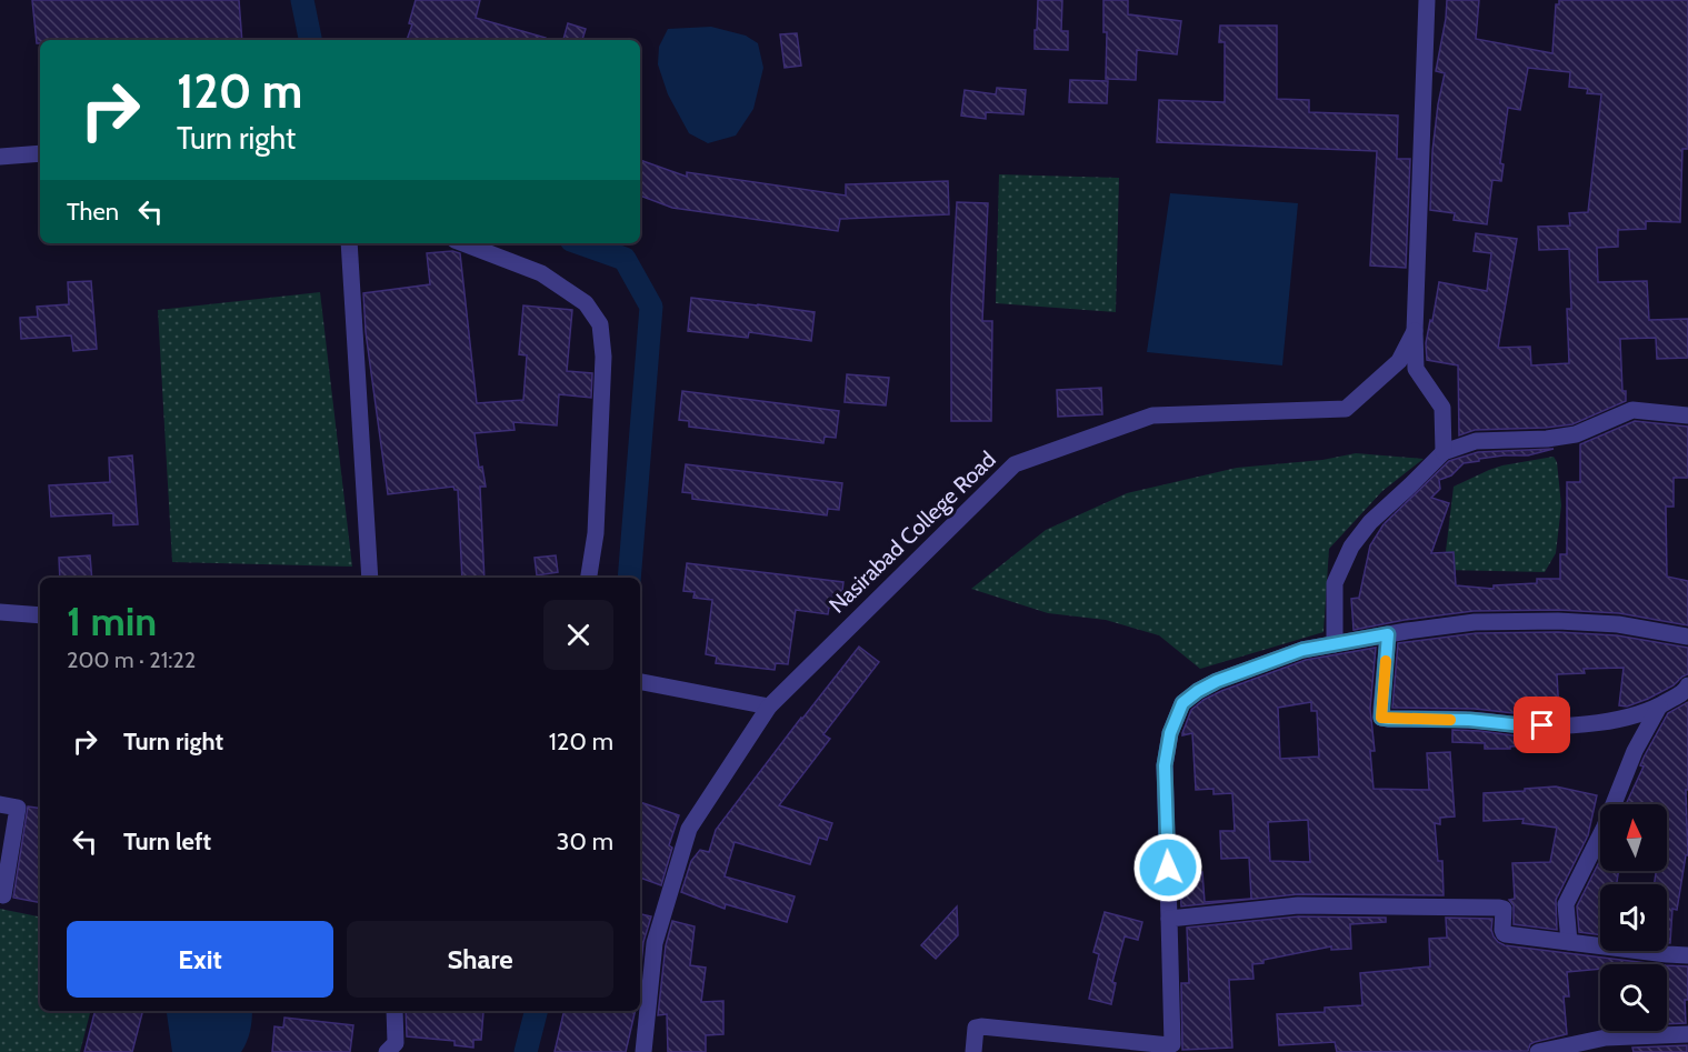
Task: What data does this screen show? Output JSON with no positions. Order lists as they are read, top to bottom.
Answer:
{
  "streets": {
    "street": ["Nasirabad College Road"]
  },
  "north": "top",
  "page": {
    "turn": ["120 m", "Turn right"],
    "then": "Then",
    "heading": ["1 min", "200 m · 21:22"],
    "list": [
      {
        "name": "Turn right",
        "value": "120 m"
      },
      {
        "name": "Turn left",
        "value": "30 m"
      }
    ],
    "buttons": ["Exit", "Share"]
  }
}
